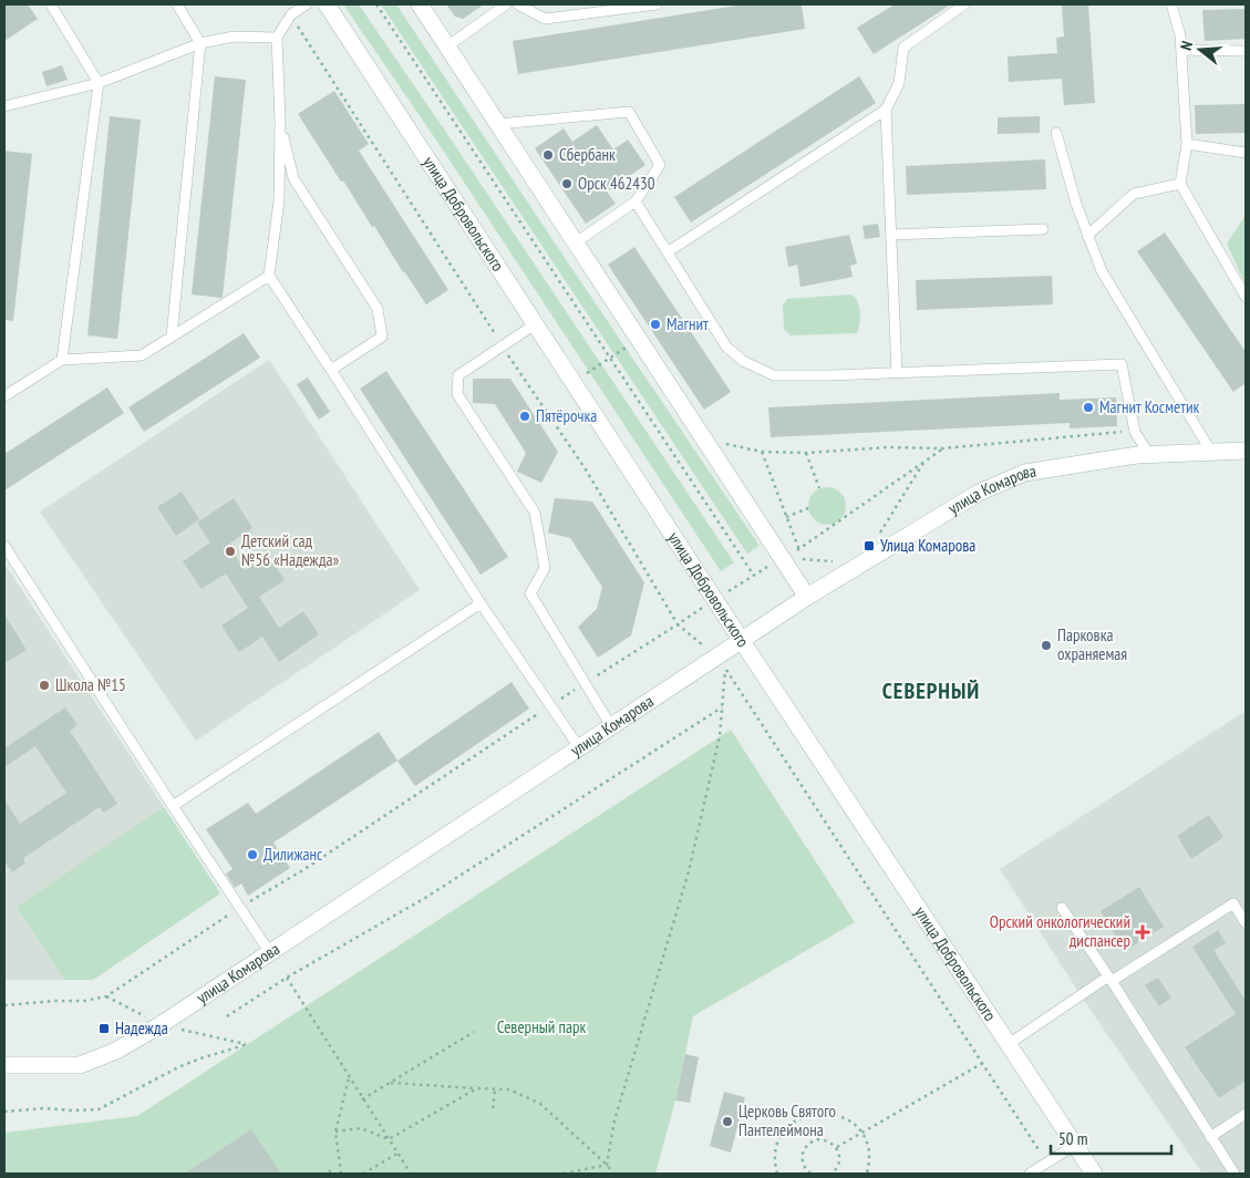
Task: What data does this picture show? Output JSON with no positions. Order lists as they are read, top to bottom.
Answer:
{
  "streets": {
    "main road": ["улица Добровольского", "улица Комарова"]
  },
  "crossings": [
    ["улица Добровольского", "улица Комарова"]
  ],
  "districts": ["СЕВЕРНЫЙ"],
  "parks": ["Северный парк"],
  "places": {
    "other": [
      "Сбербанк",
      "Орск 462430",
      "Магнит",
      "Магнит Косметик",
      "Пятёрочка",
      "Детский сад №56 «Надежда»",
      "Парковка охраняемая",
      "Школа №15",
      "Дилижанс",
      "Церковь Святого Пантелеймона"
    ],
    "transit": ["Улица Комарова", "Надежда"],
    "health": ["Орский онкологический диспансер"]
  },
  "scale_bar": "50 m",
  "north": "left"
}
